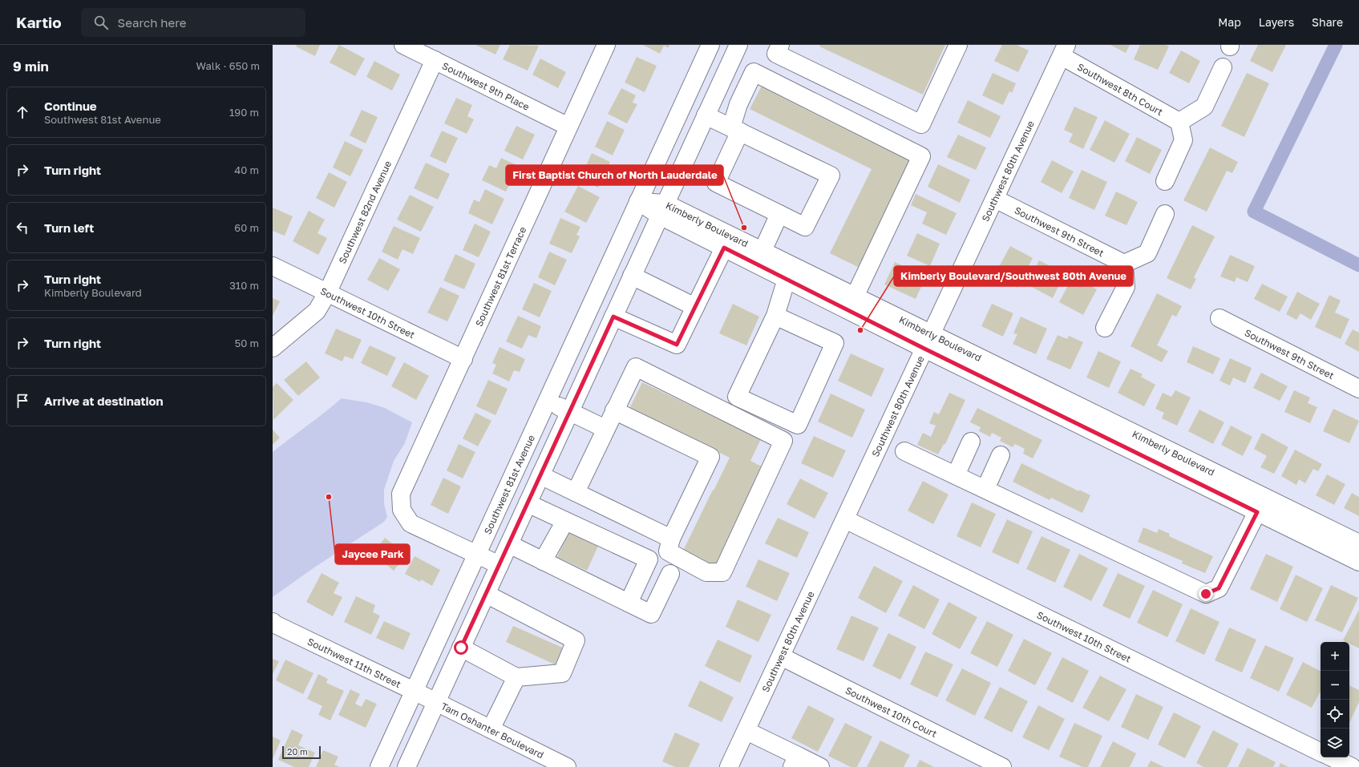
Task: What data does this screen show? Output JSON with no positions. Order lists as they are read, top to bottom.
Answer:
{
  "streets": {
    "street": [
      "Southwest 9th Place",
      "Southwest 8th Court",
      "Southwest 80th Avenue",
      "Southwest 82nd Avenue",
      "Kimberly Boulevard",
      "Southwest 9th Street",
      "Southwest 81st Terrace",
      "Southwest 10th Street",
      "Southwest 81st Avenue",
      "Southwest 11th Street",
      "Southwest 10th Court",
      "Tam Oshanter Boulevard"
    ]
  },
  "crossings": [
    ["Southwest 9th Place", "Southwest 82nd Avenue"],
    ["Southwest 9th Place", "Southwest 81st Terrace"],
    ["Southwest 8th Court", "Southwest 80th Avenue"],
    ["Southwest 80th Avenue", "Kimberly Boulevard"],
    ["Southwest 80th Avenue", "Southwest 9th Street"],
    ["Southwest 80th Avenue", "Southwest 10th Street"],
    ["Southwest 80th Avenue", "Southwest 10th Court"],
    ["Southwest 82nd Avenue", "Southwest 10th Street"],
    ["Kimberly Boulevard", "Southwest 81st Avenue"],
    ["Southwest 81st Terrace", "Southwest 10th Street"],
    ["Southwest 81st Terrace", "Southwest 81st Avenue"],
    ["Southwest 81st Avenue", "Southwest 11th Street"],
    ["Southwest 11th Street", "Tam Oshanter Boulevard"]
  ],
  "places": ["First Baptist Church of North Lauderdale", "Kimberly Boulevard/Southwest 80th Avenue", "Jaycee Park"],
  "scale_bar": "20 m",
  "page": {
    "header": "Kartio",
    "search": "Search here",
    "nav": ["Map", "Layers", "Share"],
    "heading": ["9 min", "Walk · 650 m"],
    "list": [
      ["Continue", "Southwest 81st Avenue", "190 m"],
      ["Turn right", "40 m"],
      ["Turn left", "60 m"],
      ["Turn right", "Kimberly Boulevard", "310 m"],
      ["Turn right", "50 m"],
      "Arrive at destination"
    ],
    "map_buttons": ["+", "−"],
    "scale": "20 m"
  }
}
